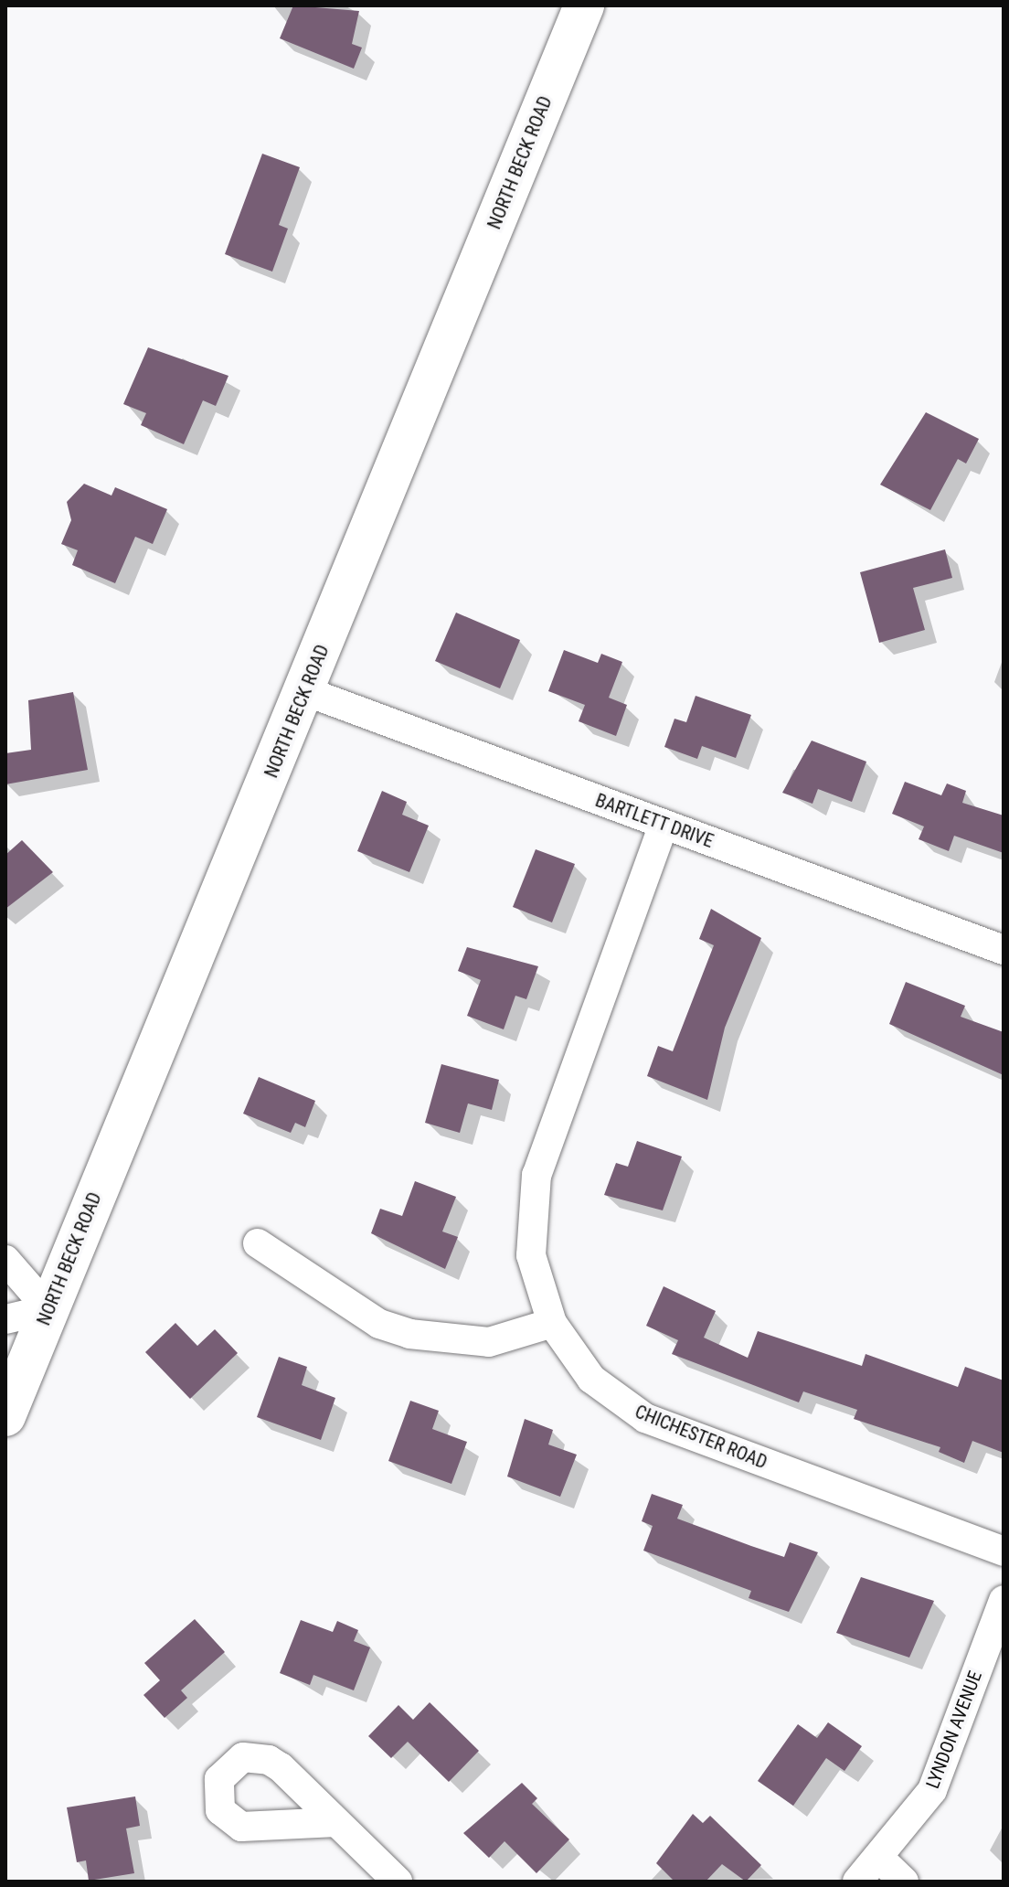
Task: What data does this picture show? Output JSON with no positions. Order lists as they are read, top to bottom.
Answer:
{
  "streets": {
    "main road": ["NORTH BECK ROAD"],
    "street": ["BARTLETT DRIVE", "CHICHESTER ROAD", "LYNDON AVENUE"]
  },
  "crossings": [
    ["NORTH BECK ROAD", "BARTLETT DRIVE"],
    ["BARTLETT DRIVE", "CHICHESTER ROAD"]
  ]
}
